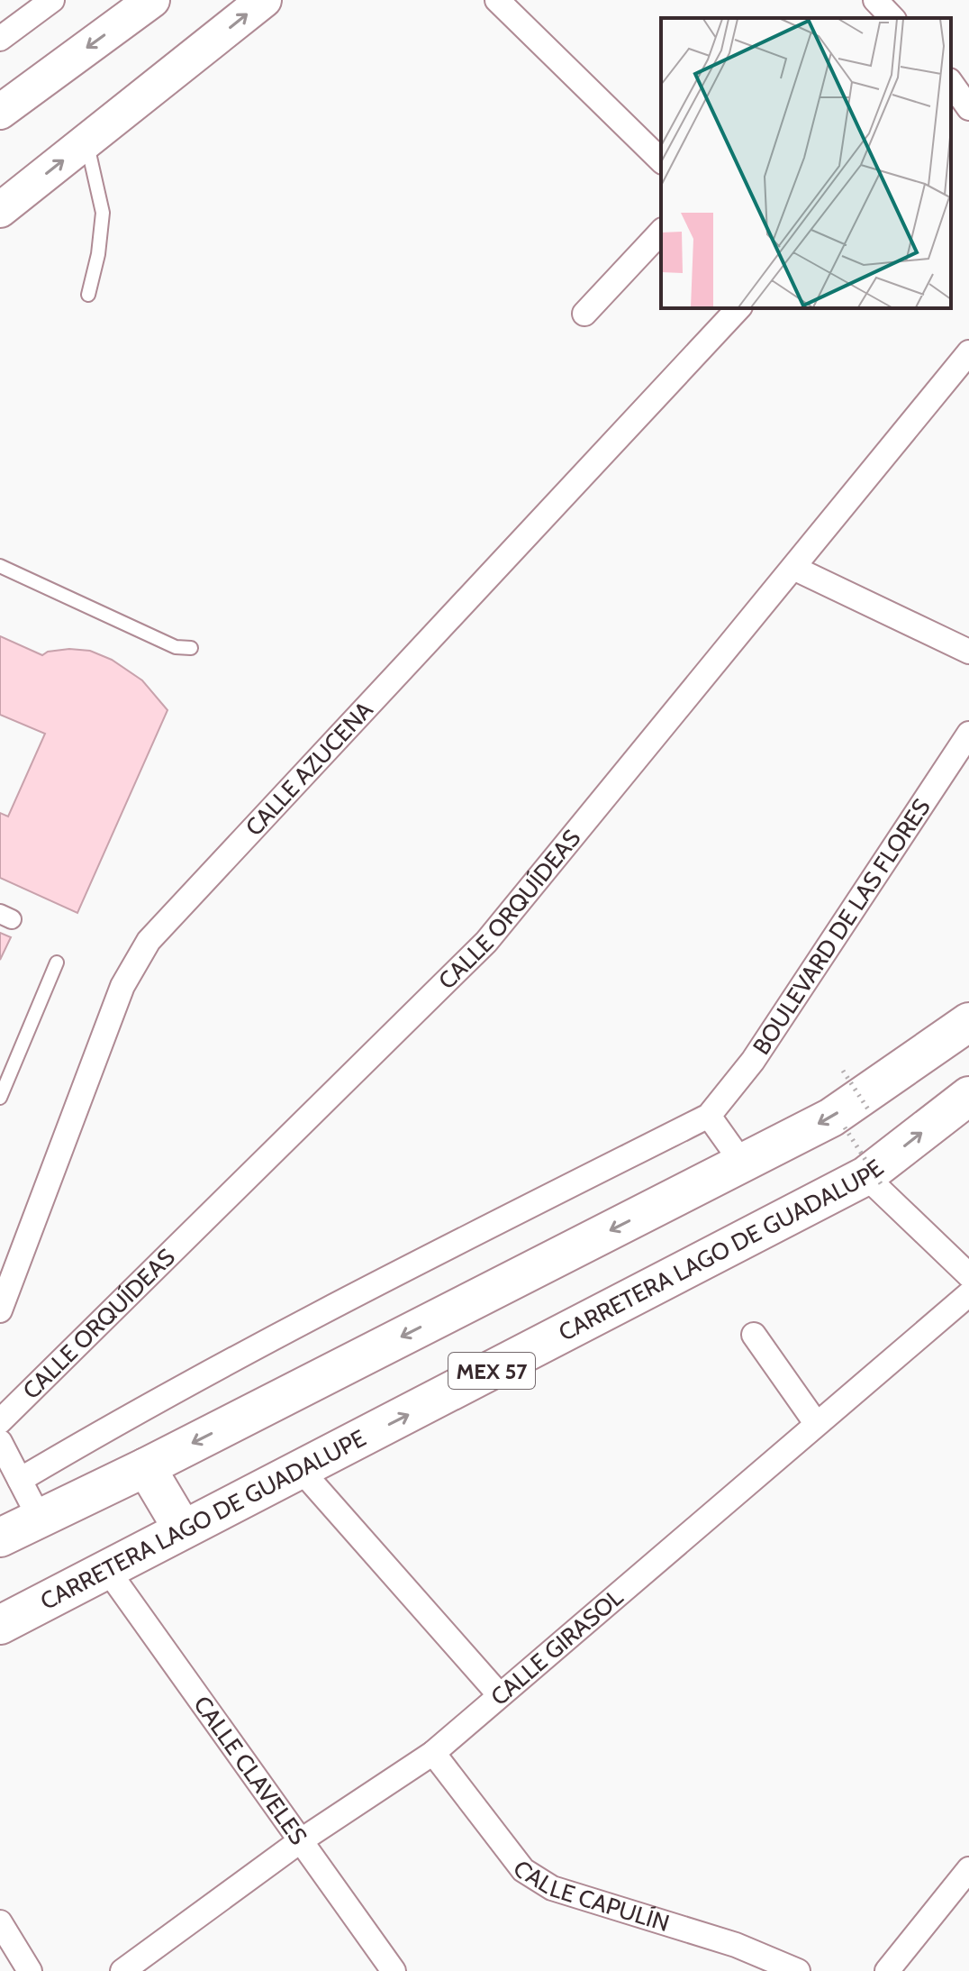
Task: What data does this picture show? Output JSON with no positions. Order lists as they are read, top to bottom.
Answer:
{
  "streets": {
    "main road": ["CARRETERA LAGO DE GUADALUPE", "MEX 57"],
    "street": [
      "CALLE AZUCENA",
      "CALLE ORQUÍDEAS",
      "BOULEVARD DE LAS FLORES",
      "CALLE GIRASOL",
      "CALLE CLAVELES",
      "CALLE CAPULÍN"
    ]
  },
  "crossings": [
    ["CARRETERA LAGO DE GUADALUPE", "CALLE CLAVELES"],
    ["CALLE GIRASOL", "CALLE CLAVELES"],
    ["CALLE GIRASOL", "CALLE CAPULÍN"]
  ]
}
